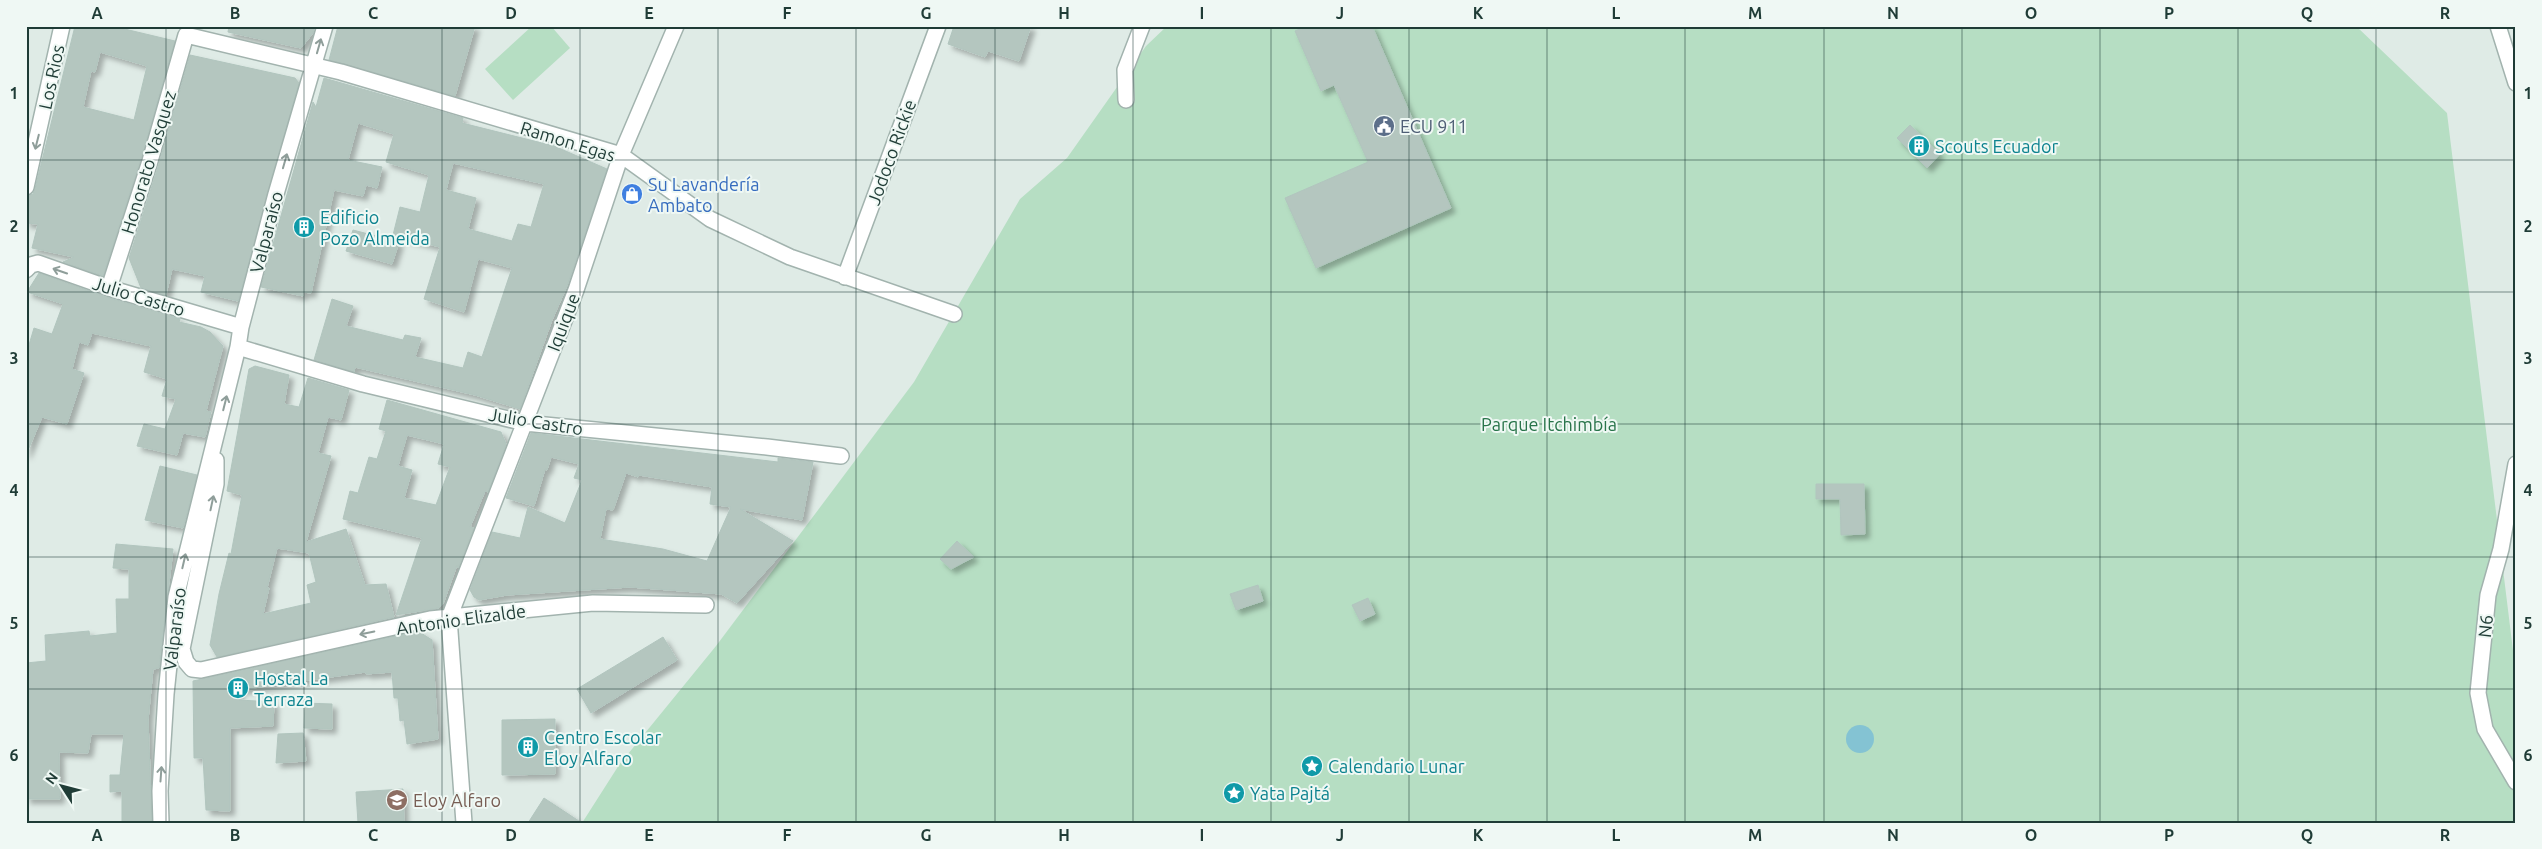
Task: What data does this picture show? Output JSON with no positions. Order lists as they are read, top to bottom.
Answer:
{
  "streets": {
    "street": [
      "Los Rios",
      "Ramon Egas",
      "Jodoco Rickie",
      "Honorato Vasquez",
      "Valparaíso",
      "Julio Castro",
      "Iquique",
      "Antonio Elizalde",
      "N6"
    ]
  },
  "crossings": [
    ["Ramon Egas", "Jodoco Rickie"],
    ["Ramon Egas", "Honorato Vasquez"],
    ["Ramon Egas", "Valparaíso"],
    ["Ramon Egas", "Iquique"],
    ["Honorato Vasquez", "Julio Castro"],
    ["Valparaíso", "Julio Castro"],
    ["Valparaíso", "Antonio Elizalde"],
    ["Julio Castro", "Iquique"],
    ["Iquique", "Antonio Elizalde"]
  ],
  "one_way": ["Los Rios", "Valparaíso", "Antonio Elizalde"],
  "parks": ["Parque Itchimbía"],
  "places": {
    "public building": ["ECU 911"],
    "building": [
      "Scouts Ecuador",
      "Edificio Pozo Almeida",
      "Hostal La Terraza",
      "Centro Escolar Eloy Alfaro"
    ],
    "shop": ["Su Lavandería Ambato"],
    "place": ["Calendario Lunar", "Yata Pajtá"],
    "school or university": ["Eloy Alfaro"]
  },
  "north": "top left",
  "grid": {
    "columns": [
      "A",
      "B",
      "C",
      "D",
      "E",
      "F",
      "G",
      "H",
      "I",
      "J",
      "K",
      "L",
      "M",
      "N",
      "O",
      "P",
      "Q",
      "R"
    ],
    "rows": [
      "1",
      "2",
      "3",
      "4",
      "5",
      "6"
    ]
  }
}
